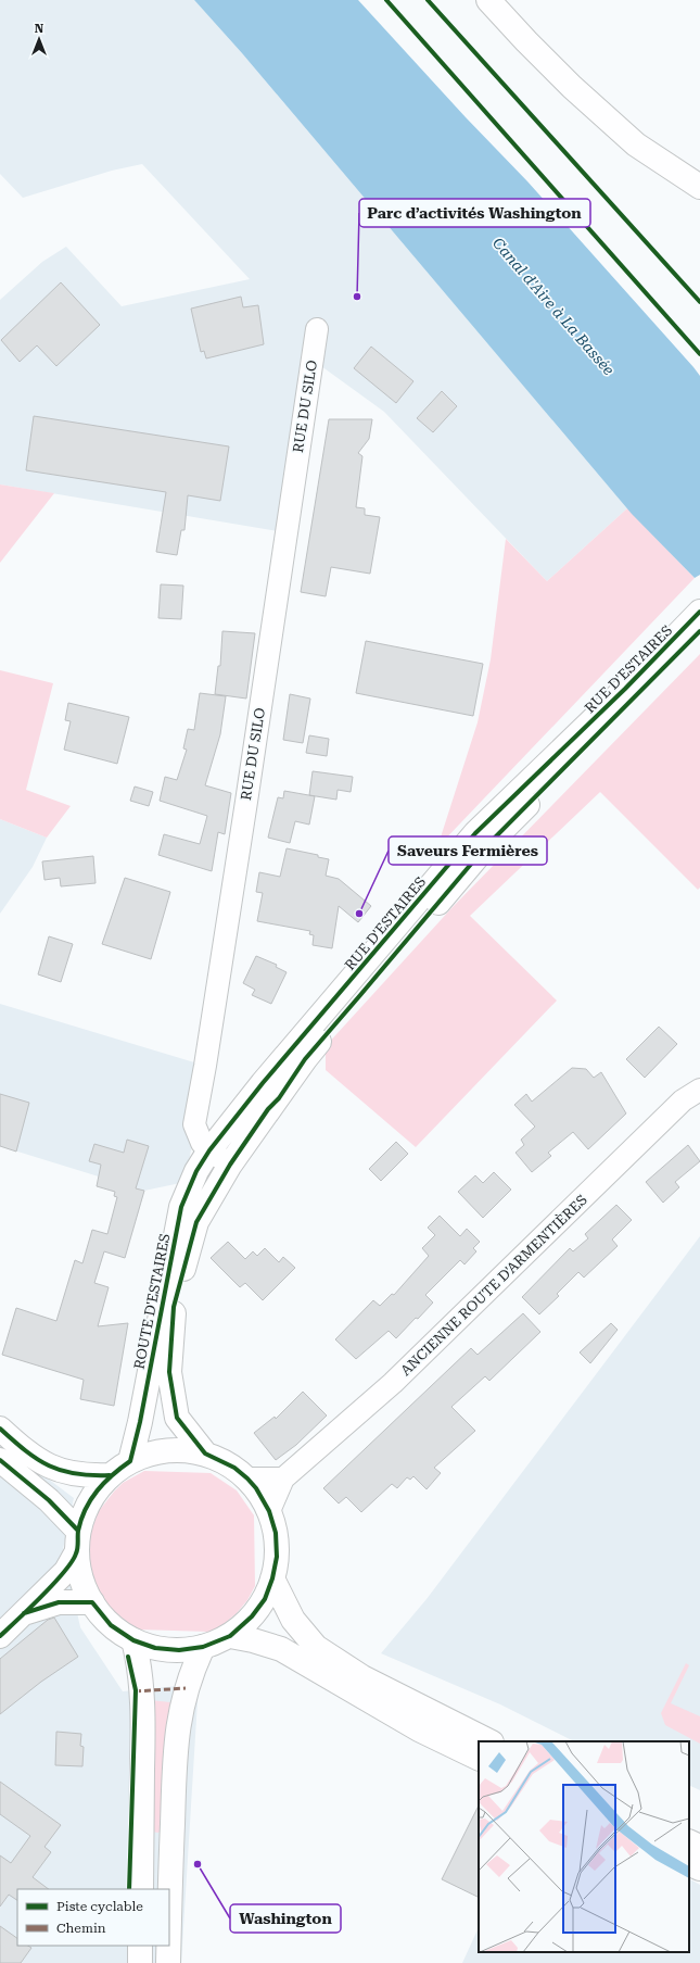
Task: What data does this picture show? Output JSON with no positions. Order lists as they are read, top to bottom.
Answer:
{
  "streets": {
    "main road": ["RUE D'ESTAIRES", "ROUTE D'ESTAIRES"],
    "street": ["RUE DU SILO", "ANCIENNE ROUTE D'ARMENTIÈRES"]
  },
  "crossings": [
    ["RUE DU SILO", "RUE D'ESTAIRES"],
    ["RUE DU SILO", "ROUTE D'ESTAIRES"],
    ["RUE D'ESTAIRES", "ROUTE D'ESTAIRES"]
  ],
  "water": ["Canal d'Aire à La Bassée"],
  "places": ["Parc d’activités Washington", "Saveurs Fermières", "Washington"],
  "legend": ["Piste cyclable", "Chemin"],
  "north": "top"
}
